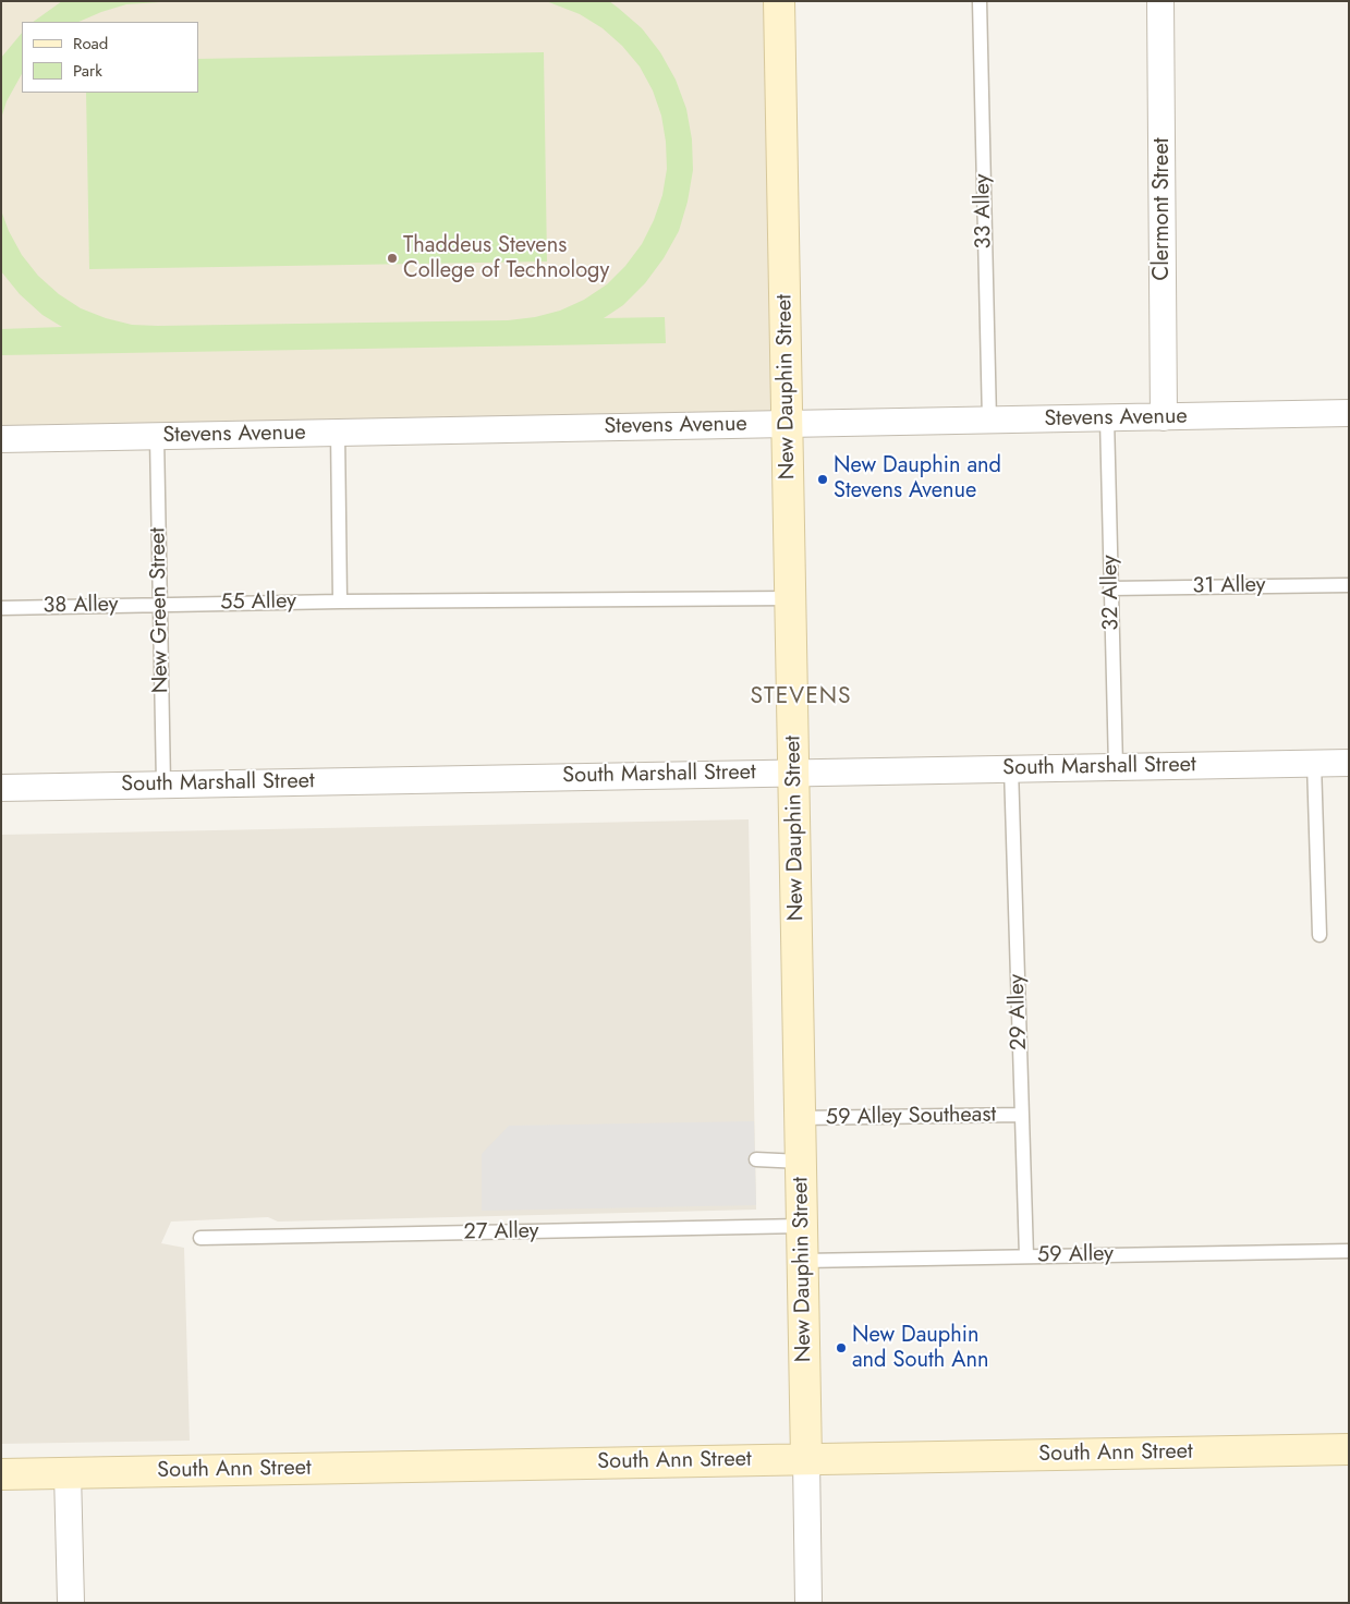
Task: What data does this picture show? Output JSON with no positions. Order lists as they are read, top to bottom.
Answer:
{
  "streets": {
    "street": [
      "Clermont Street",
      "New Dauphin Street",
      "Stevens Avenue",
      "South Marshall Street",
      "South Ann Street"
    ],
    "lane": [
      "33 Alley",
      "31 Alley",
      "32 Alley",
      "55 Alley",
      "38 Alley",
      "New Green Street",
      "29 Alley",
      "59 Alley Southeast",
      "27 Alley",
      "59 Alley"
    ]
  },
  "crossings": [
    ["Clermont Street", "Stevens Avenue"],
    ["33 Alley", "Stevens Avenue"],
    ["New Dauphin Street", "Stevens Avenue"],
    ["New Dauphin Street", "55 Alley"],
    ["New Dauphin Street", "South Marshall Street"],
    ["New Dauphin Street", "59 Alley Southeast"],
    ["New Dauphin Street", "27 Alley"],
    ["New Dauphin Street", "59 Alley"],
    ["New Dauphin Street", "South Ann Street"],
    ["Stevens Avenue", "32 Alley"],
    ["Stevens Avenue", "New Green Street"],
    ["31 Alley", "32 Alley"],
    ["32 Alley", "South Marshall Street"],
    ["55 Alley", "38 Alley"],
    ["55 Alley", "New Green Street"],
    ["38 Alley", "New Green Street"],
    ["New Green Street", "South Marshall Street"],
    ["South Marshall Street", "29 Alley"],
    ["29 Alley", "59 Alley Southeast"],
    ["29 Alley", "59 Alley"]
  ],
  "districts": ["STEVENS"],
  "places": ["Thaddeus Stevens College of Technology", "New Dauphin and Stevens Avenue", "New Dauphin and South Ann"],
  "legend": ["Road", "Park"]
}
